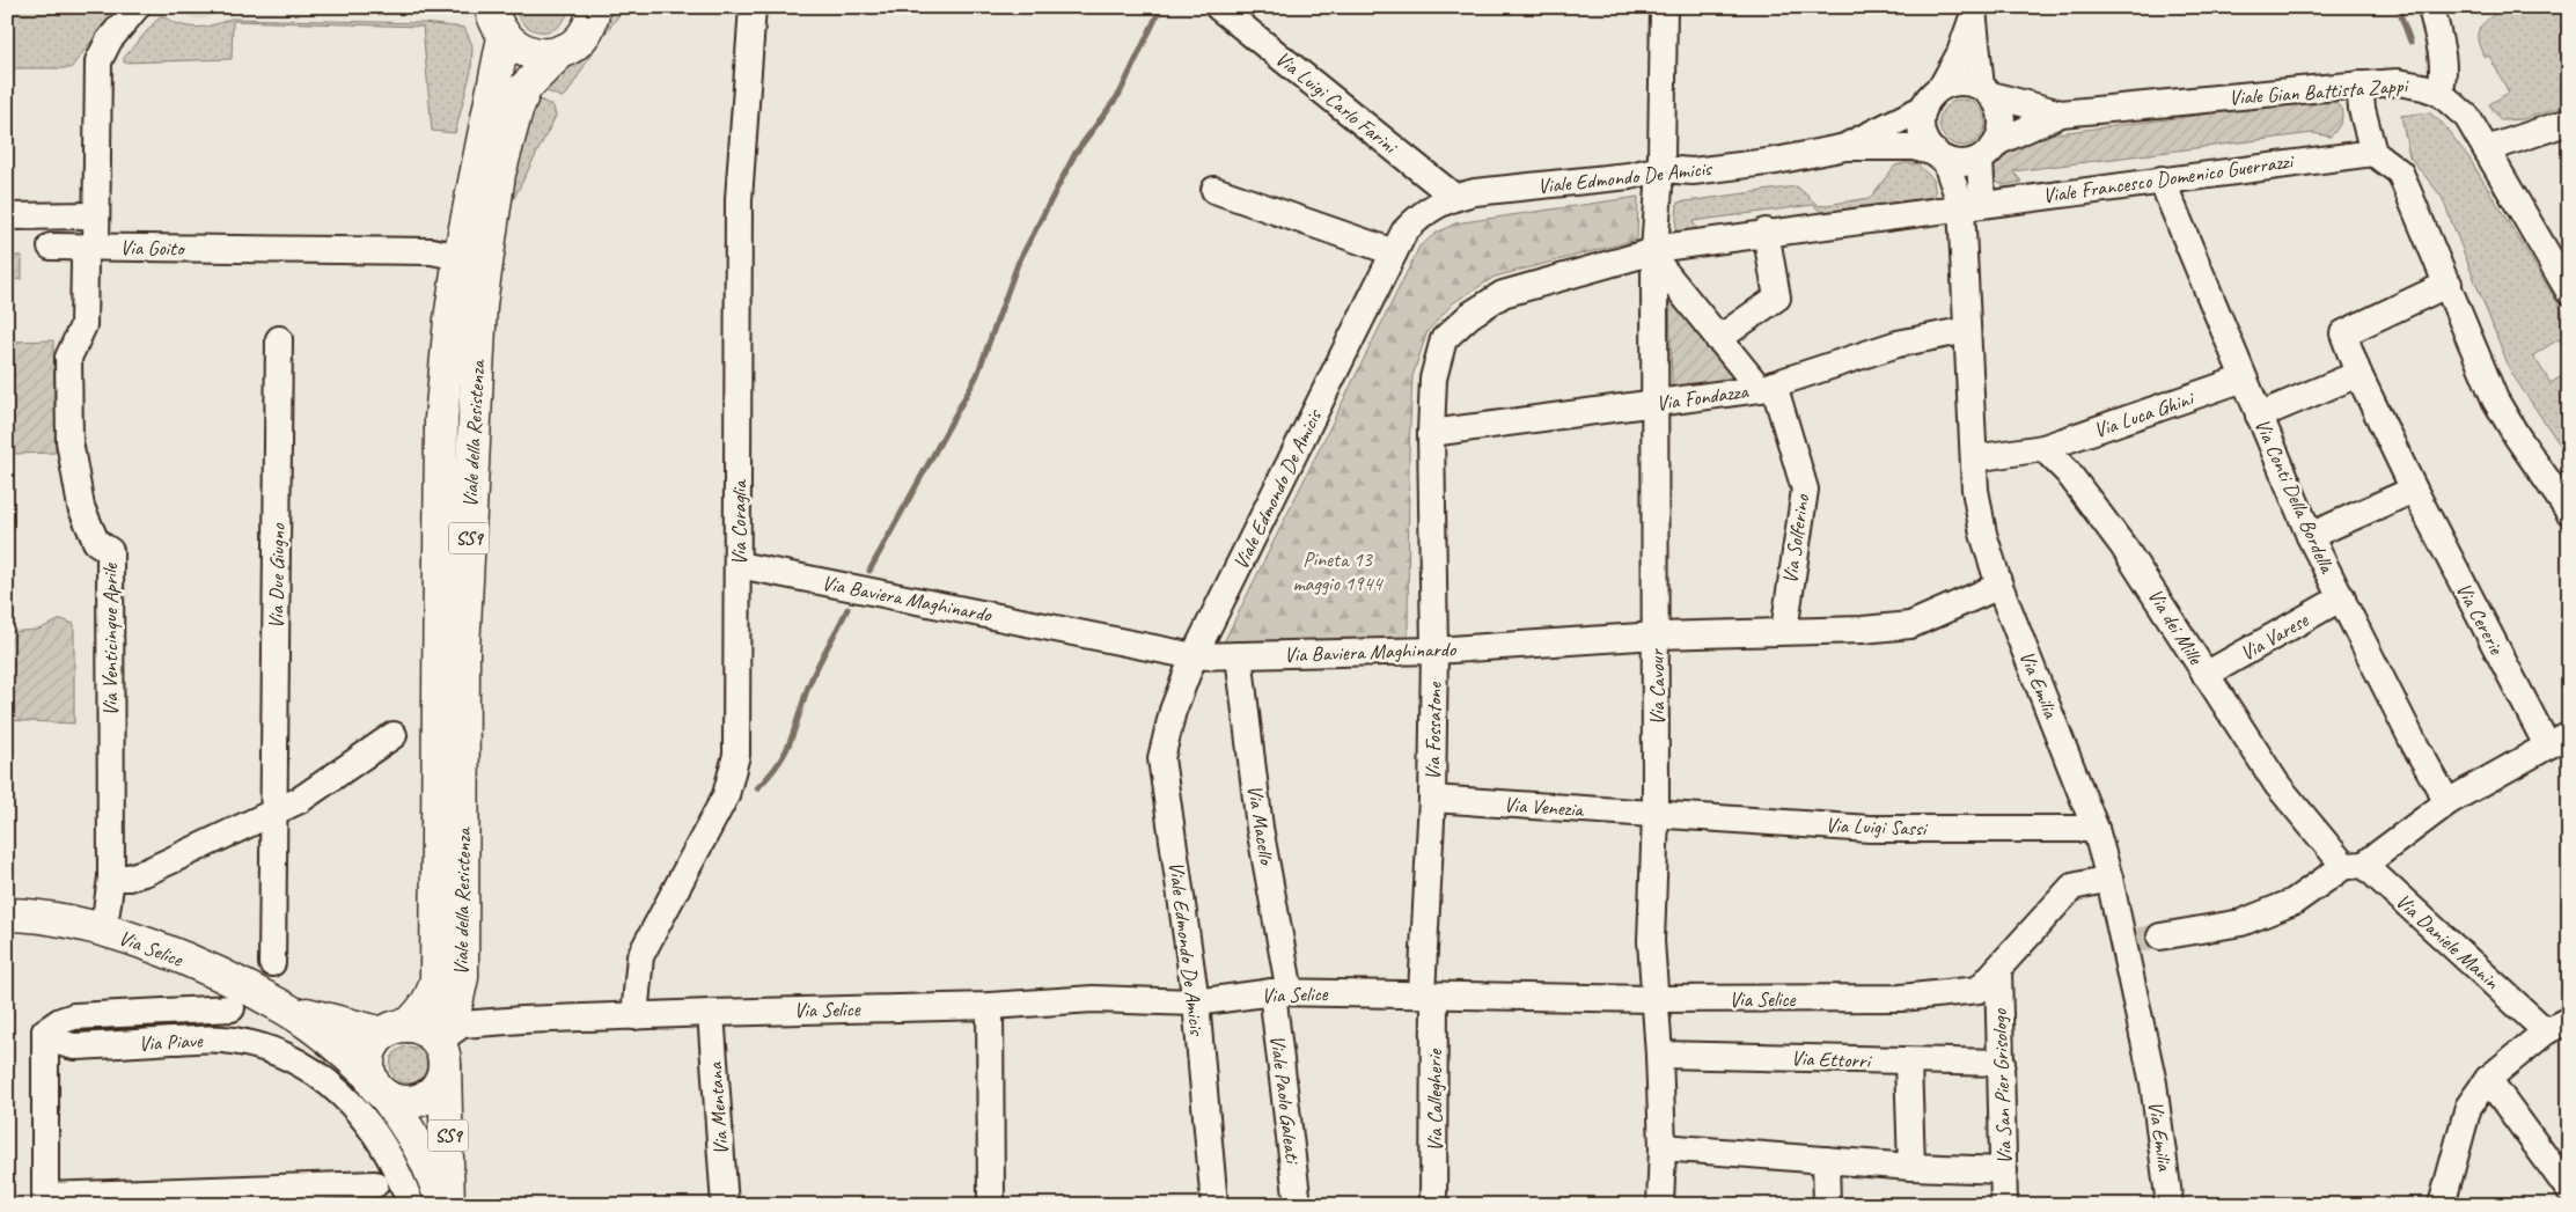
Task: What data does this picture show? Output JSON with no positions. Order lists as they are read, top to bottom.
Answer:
{
  "streets": {
    "main road": ["Viale della Resistenza", "SS9", "Via Selice"],
    "street": [
      "Viale Gian Battista Zappi",
      "Via Luigi Carlo Farini",
      "Viale Edmondo De Amicis",
      "Viale Francesco Domenico Guerrazzi",
      "Via Goito",
      "Via Fondazza",
      "Via Luca Ghini",
      "Via Conti Della Bordella",
      "Via Coraglia",
      "Via Solferino",
      "Via Due Giugno",
      "Via Baviera Maghinardo",
      "Via Cererie",
      "Via dei Mille",
      "Via Varese",
      "Via Venticinque Aprile",
      "Via Emilia",
      "Via Cavour",
      "Via Fossatone",
      "Via Venezia",
      "Via Macello",
      "Via Luigi Sassi",
      "Via Daniele Manin",
      "Via Piave",
      "Via Ettorri",
      "Via San Pier Grisologo",
      "Viale Paolo Galeati",
      "Via Callegherie",
      "Via Mentana"
    ]
  },
  "crossings": [
    ["Viale Gian Battista Zappi", "Viale Edmondo De Amicis"],
    ["Viale Gian Battista Zappi", "Via Emilia"],
    ["Via Luigi Carlo Farini", "Viale Edmondo De Amicis"],
    ["Viale Edmondo De Amicis", "Via Baviera Maghinardo"],
    ["Viale Edmondo De Amicis", "Via Emilia"],
    ["Viale Edmondo De Amicis", "Via Cavour"],
    ["Viale Edmondo De Amicis", "Via Selice"],
    ["Viale Francesco Domenico Guerrazzi", "Via Conti Della Bordella"],
    ["Viale Francesco Domenico Guerrazzi", "Via Emilia"],
    ["Via Goito", "Viale della Resistenza"],
    ["Via Goito", "Via Venticinque Aprile"],
    ["Via Fondazza", "Via Solferino"],
    ["Via Fondazza", "Via Emilia"],
    ["Via Fondazza", "Via Cavour"],
    ["Via Fondazza", "Via Fossatone"],
    ["Via Luca Ghini", "Via Conti Della Bordella"],
    ["Via Luca Ghini", "Via dei Mille"],
    ["Viale della Resistenza", "SS9"],
    ["Viale della Resistenza", "Via Selice"],
    ["Via Conti Della Bordella", "Via Varese"],
    ["Via Coraglia", "Via Baviera Maghinardo"],
    ["Via Coraglia", "Via Selice"],
    ["SS9", "Via Selice"],
    ["Via Solferino", "Via Baviera Maghinardo"],
    ["Via Solferino", "Via Cavour"],
    ["Via Baviera Maghinardo", "Via Emilia"],
    ["Via Baviera Maghinardo", "Via Cavour"],
    ["Via Baviera Maghinardo", "Via Fossatone"],
    ["Via Baviera Maghinardo", "Via Macello"],
    ["Via dei Mille", "Via Varese"],
    ["Via dei Mille", "Via Daniele Manin"],
    ["Via Venticinque Aprile", "Via Selice"],
    ["Via Emilia", "Via Luigi Sassi"],
    ["Via Emilia", "Via Selice"],
    ["Via Cavour", "Via Venezia"],
    ["Via Cavour", "Via Luigi Sassi"],
    ["Via Cavour", "Via Selice"],
    ["Via Cavour", "Via Ettorri"],
    ["Via Fossatone", "Via Venezia"],
    ["Via Fossatone", "Via Selice"],
    ["Via Fossatone", "Via Callegherie"],
    ["Via Venezia", "Via Luigi Sassi"],
    ["Via Macello", "Via Selice"],
    ["Via Macello", "Viale Paolo Galeati"],
    ["Via Selice", "Via San Pier Grisologo"],
    ["Via Selice", "Viale Paolo Galeati"],
    ["Via Selice", "Via Callegherie"],
    ["Via Selice", "Via Mentana"],
    ["Via Ettorri", "Via San Pier Grisologo"]
  ],
  "parks": ["Pineta 13 maggio 1944"]
}
